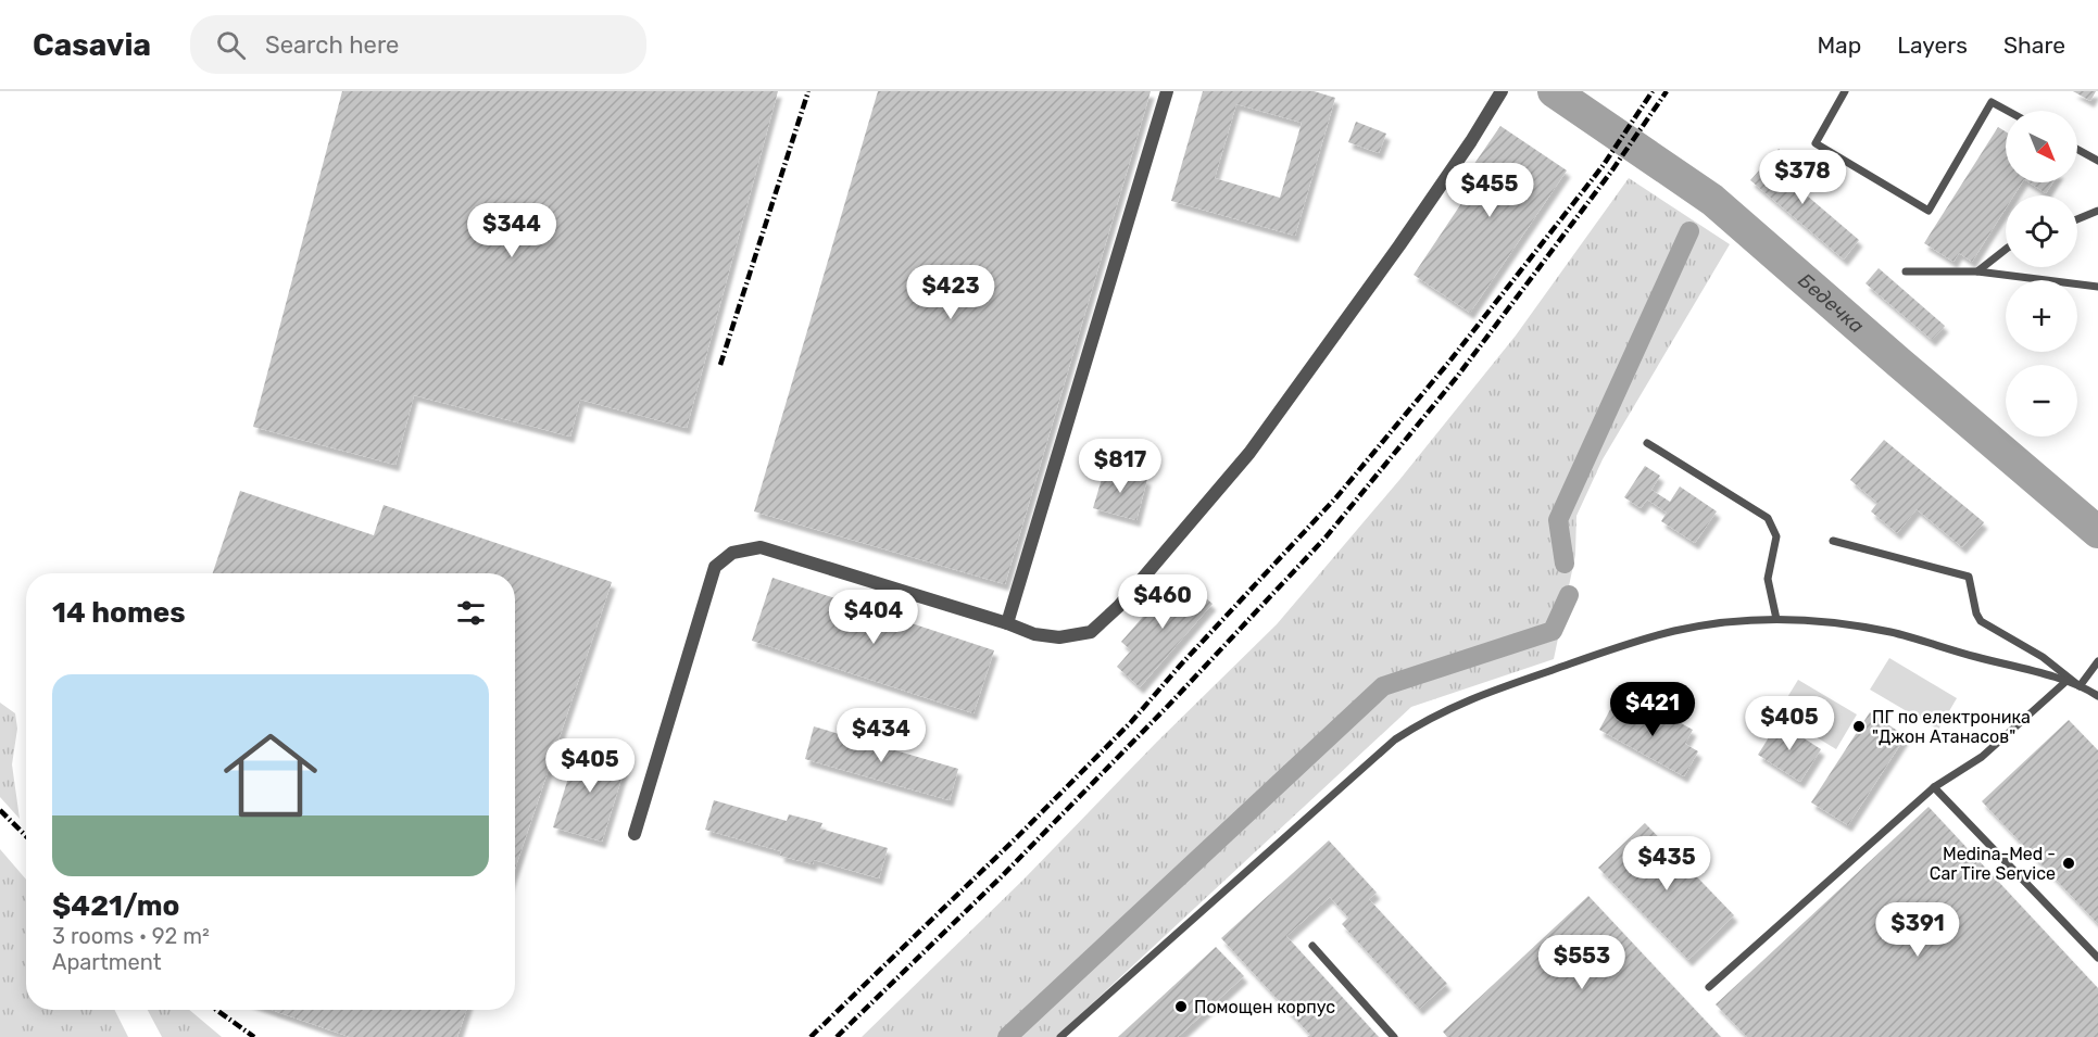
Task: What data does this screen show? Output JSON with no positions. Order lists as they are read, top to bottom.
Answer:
{
  "water": ["Бедечка"],
  "places": ["ПГ по електроника \"Джон Атанасов\"", "Medina-Med - Car Tire Service", "Помощен корпус"],
  "north": "bottom right",
  "page": {
    "header": "Casavia",
    "search": "Search here",
    "nav": ["Map", "Layers", "Share"],
    "map_buttons": ["+", "−"],
    "price": [
      "$378",
      "$455",
      "$344",
      "$423",
      "$817",
      "$460",
      "$404",
      "$421",
      "$405",
      "$434",
      "$405",
      "$435",
      "$391",
      "$553"
    ],
    "heading": "14 homes",
    "list": [
      {
        "name": "$421/mo",
        "note": "3 rooms · 92 m² · Apartment"
      }
    ]
  }
}
